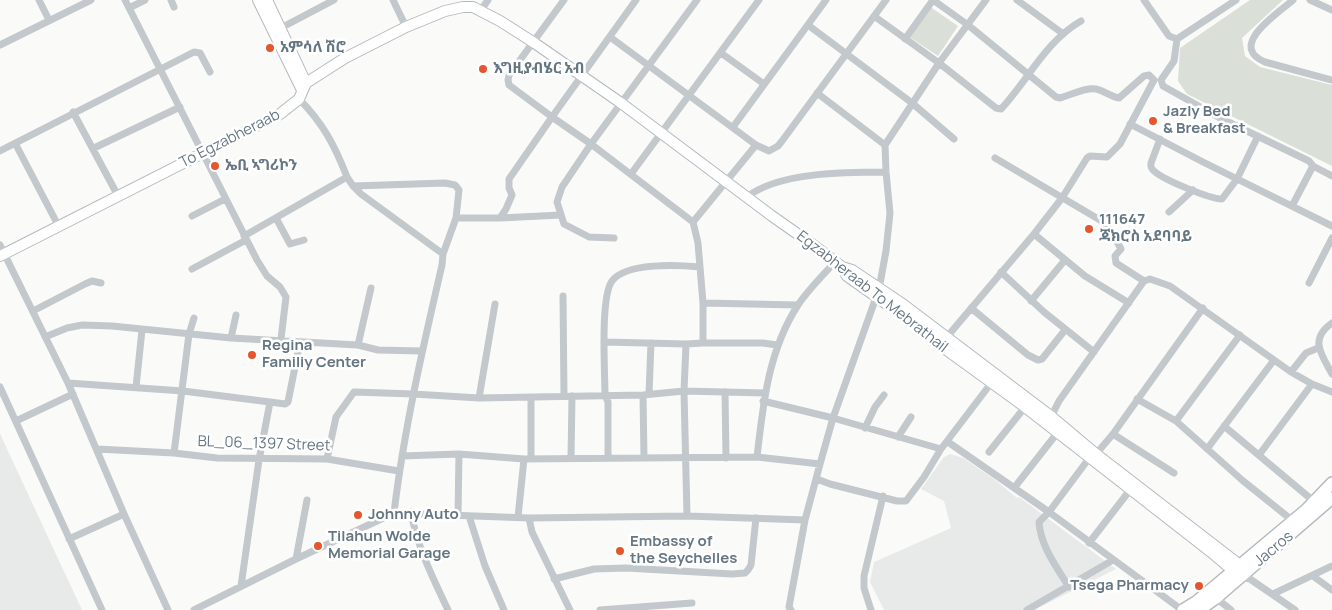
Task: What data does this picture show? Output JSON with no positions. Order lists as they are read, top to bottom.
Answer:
{
  "streets": {
    "main road": ["To Egzabheraab", "Egzabheraab To Mebrathail", "Jacros"],
    "street": ["BL_06_1397 Street"]
  },
  "crossings": [
    ["To Egzabheraab", "Egzabheraab To Mebrathail"],
    ["Egzabheraab To Mebrathail", "Jacros"]
  ],
  "places": [
    "አምሳለ ሽሮ",
    "እግዚያብሄር አብ",
    "Jazly Bed & Breakfast",
    "ኤቢ ኣግሪኮን",
    "111647 ጃክሮስ አደባባይ",
    "Regina Familiy Center",
    "Johnny Auto",
    "Tilahun Wolde Memorial Garage",
    "Embassy of the Seychelles",
    "Tsega Pharmacy"
  ]
}
